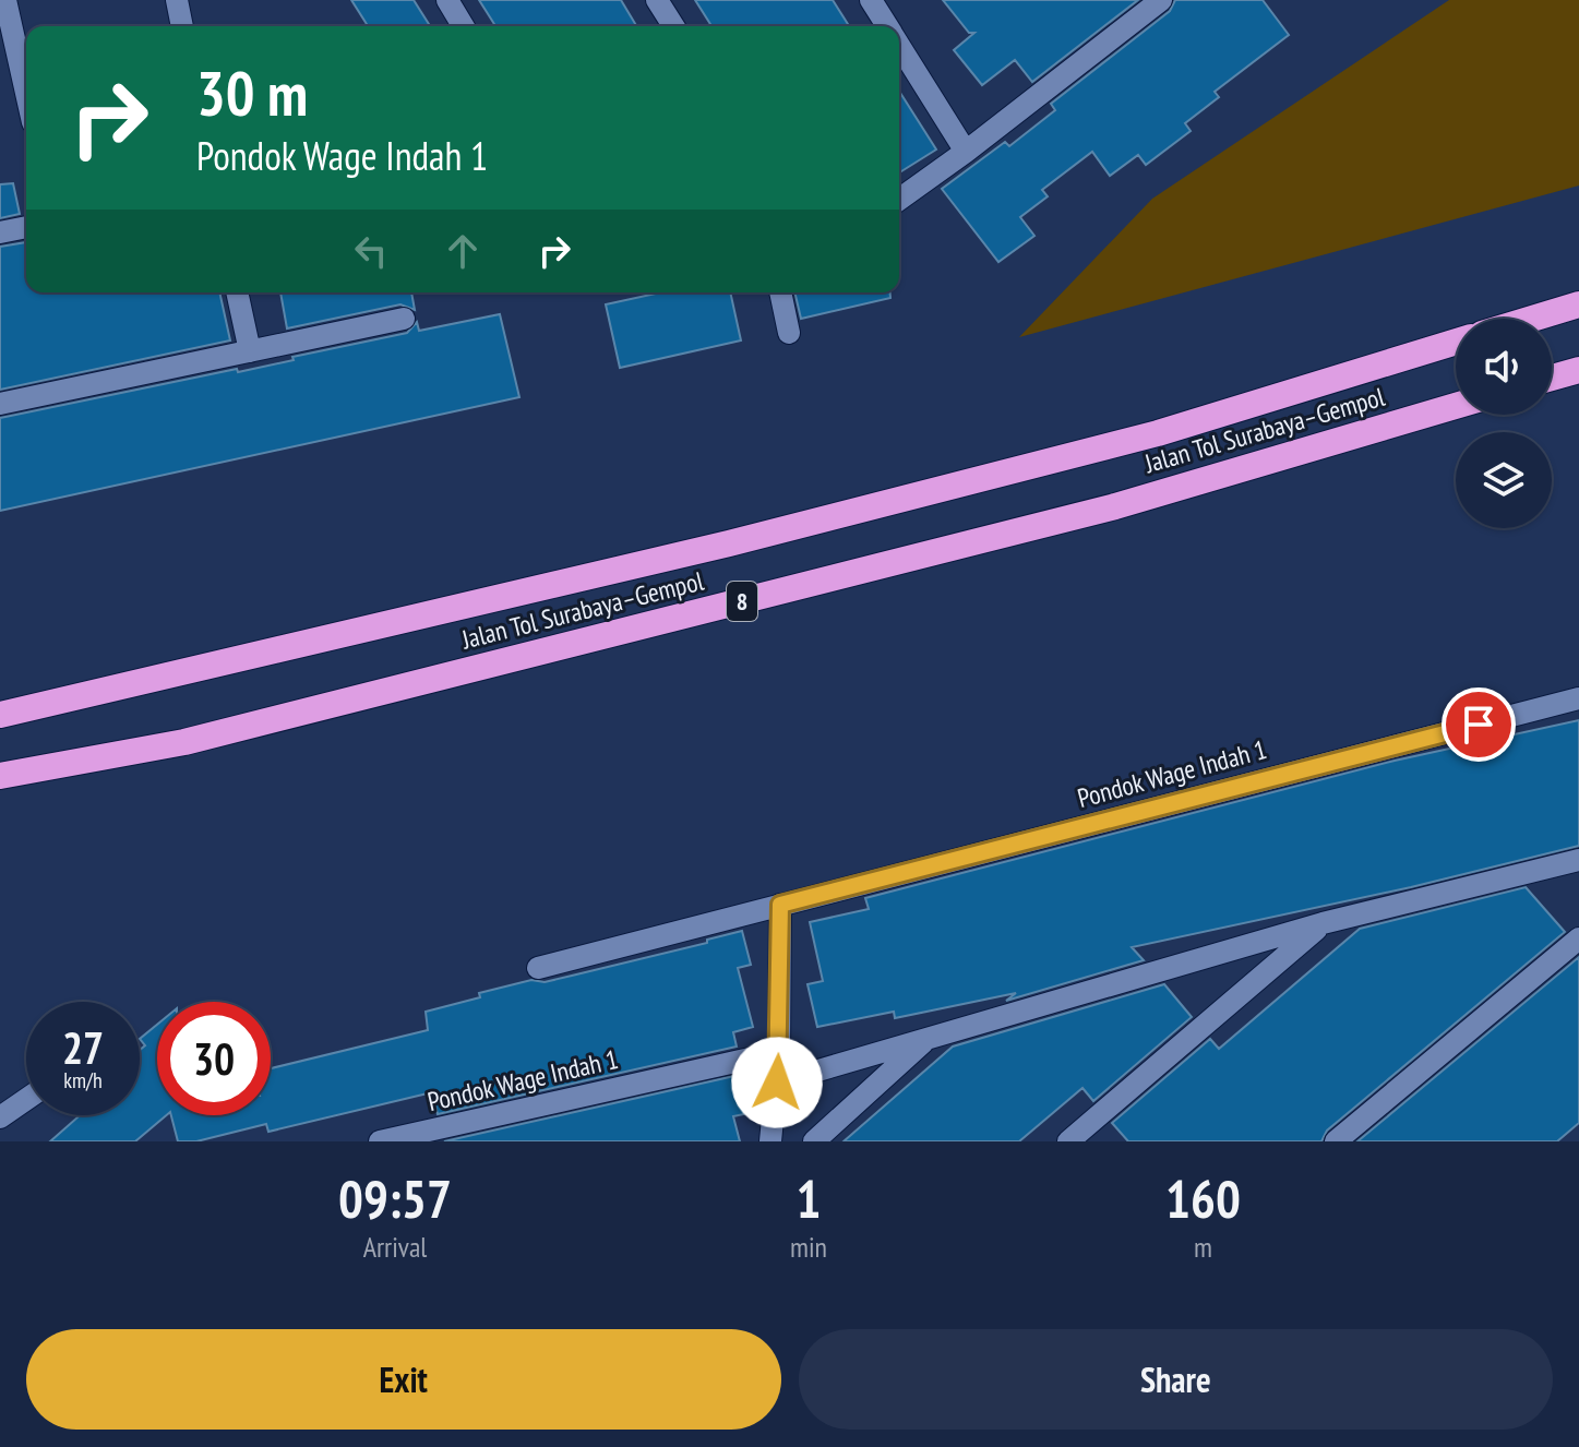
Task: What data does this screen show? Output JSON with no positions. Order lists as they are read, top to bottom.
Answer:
{
  "streets": {
    "highway": ["Jalan Tol Surabaya–Gempol", "8"],
    "street": ["Pondok Wage Indah 1"]
  },
  "page": {
    "turn": ["30 m", "Pondok Wage Indah 1"],
    "speed": "27 km/h",
    "limit": "30",
    "eta": [
      "09:57",
      "Arrival",
      "1",
      "min",
      "160",
      "m"
    ],
    "buttons": ["Exit", "Share"]
  }
}
